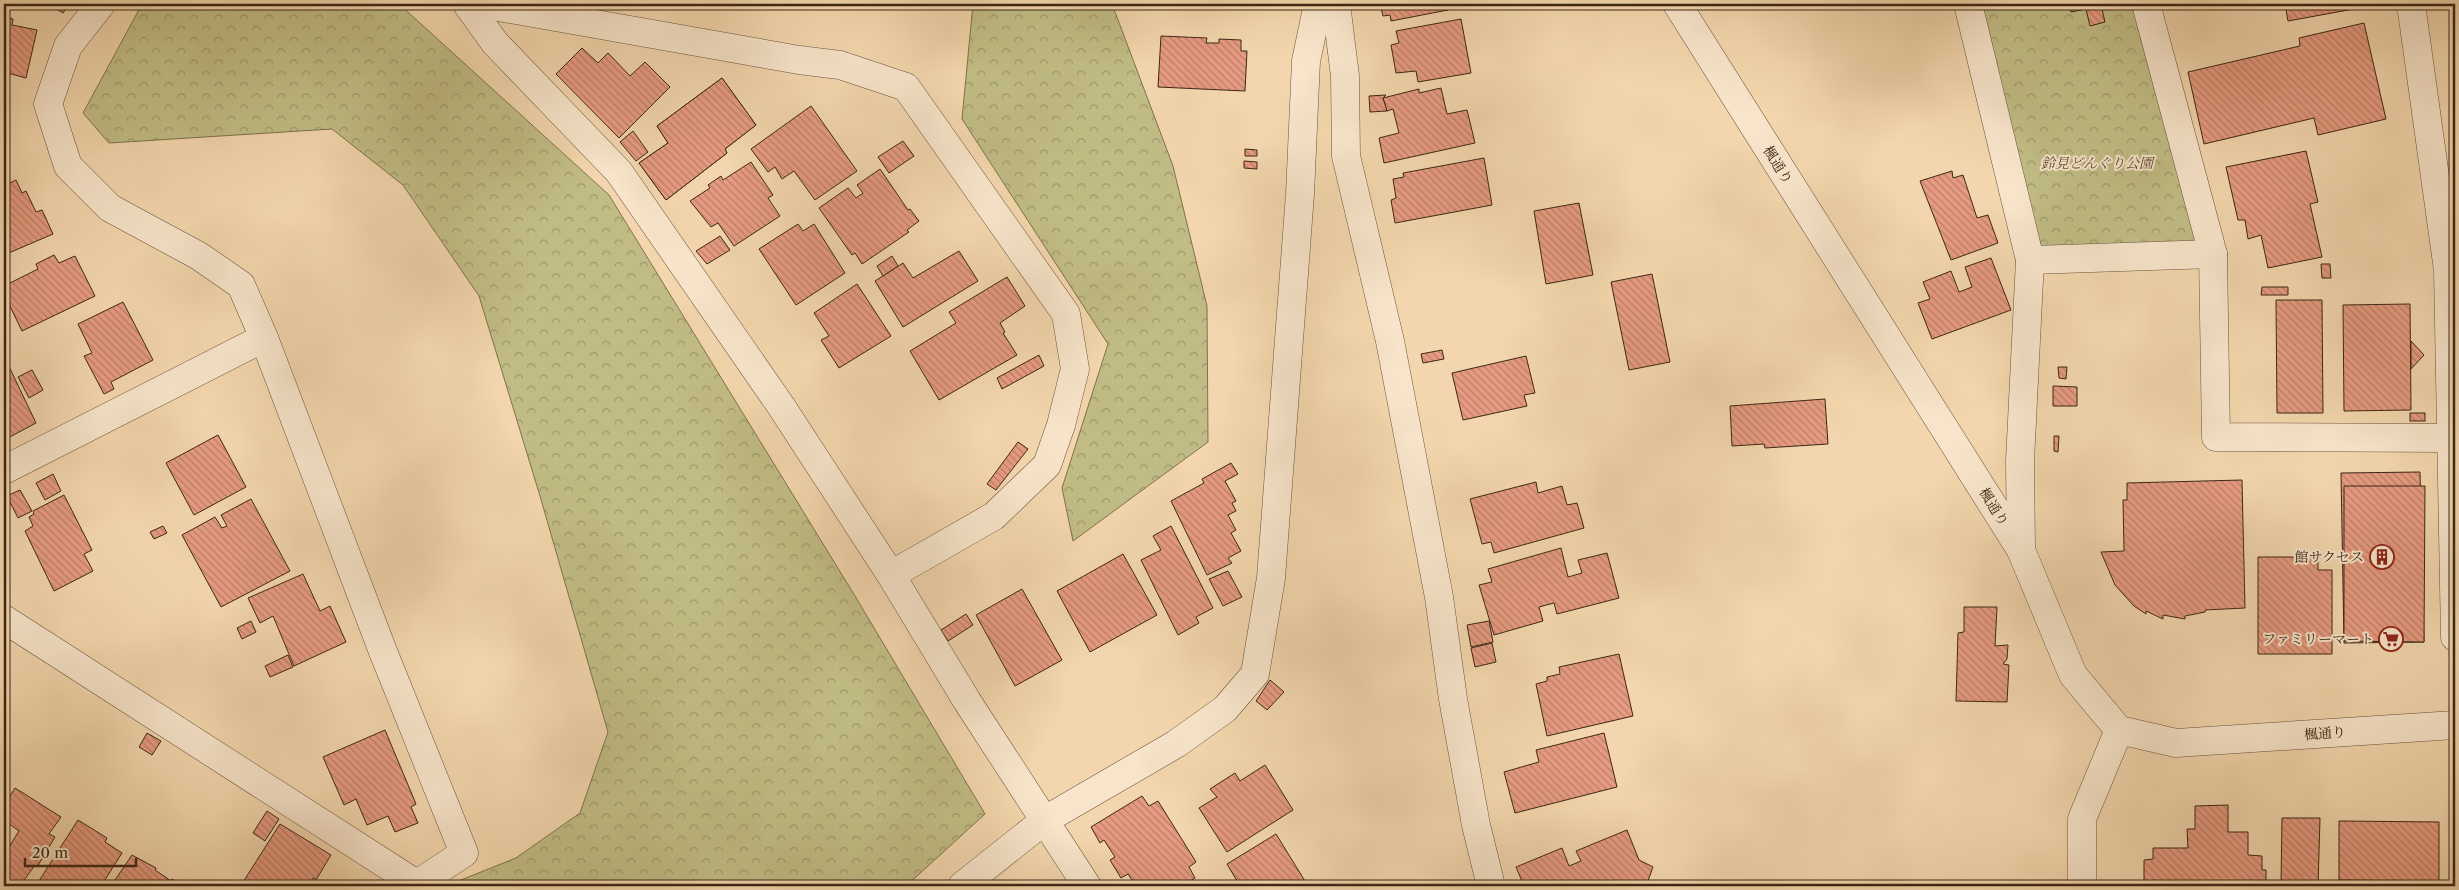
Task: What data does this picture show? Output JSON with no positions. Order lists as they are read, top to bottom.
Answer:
{
  "streets": {
    "street": ["楓通り"]
  },
  "parks": ["鈴見どんぐり公園"],
  "places": {
    "building": ["館サクセス"],
    "supermarket": ["ファミリーマート"]
  },
  "scale_bar": "20 m"
}
